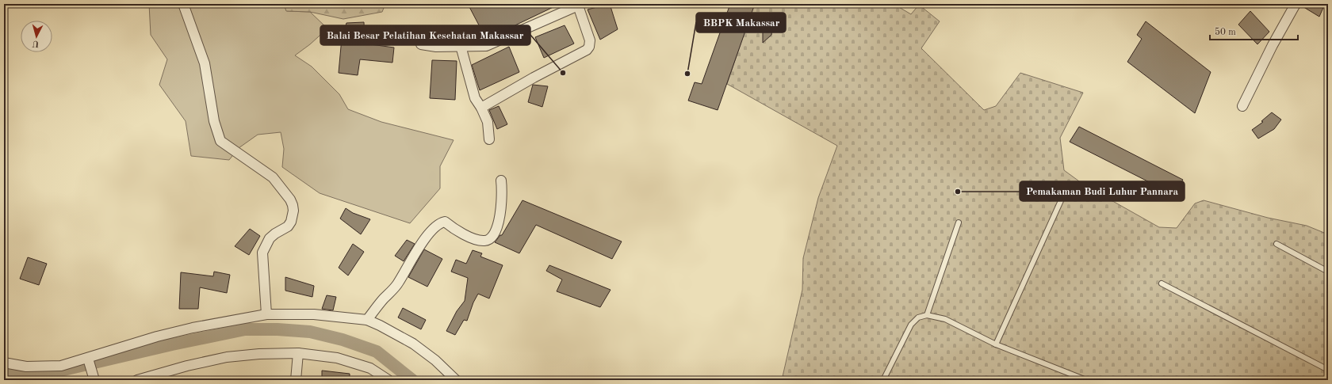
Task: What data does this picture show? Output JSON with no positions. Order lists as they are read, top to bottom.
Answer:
{
  "places": ["Balai Besar Pelatihan Kesehatan Makassar", "BBPK Makassar", "Pemakaman Budi Luhur Pannara"],
  "scale_bar": "50 m",
  "north": "bottom"
}
